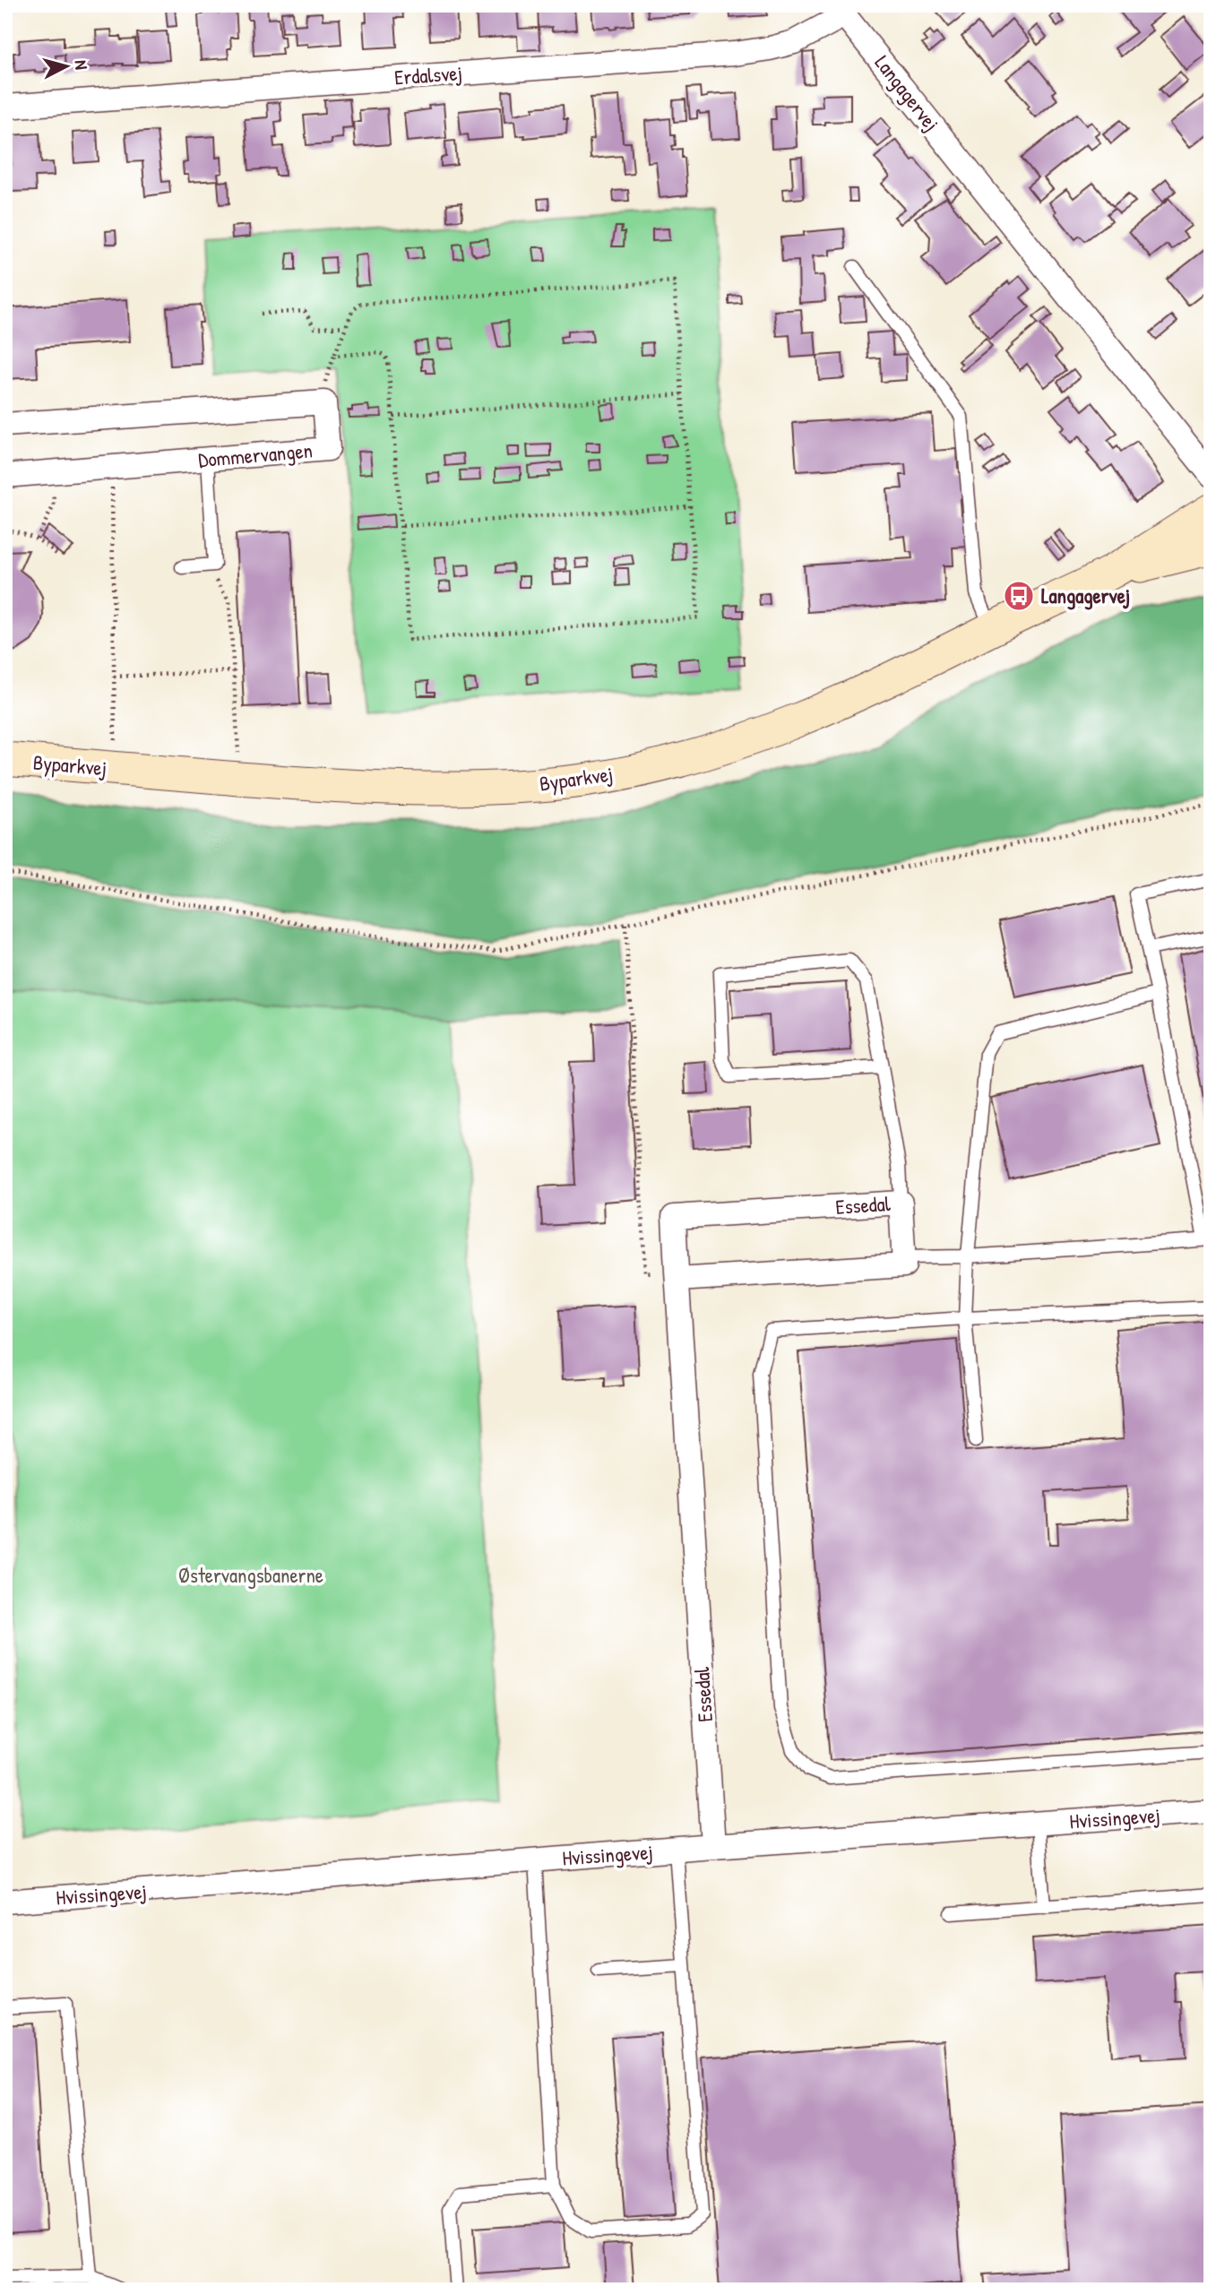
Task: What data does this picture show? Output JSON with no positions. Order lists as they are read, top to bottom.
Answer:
{
  "streets": {
    "street": [
      "Erdalsvej",
      "Langagervej",
      "Dommervangen",
      "Byparkvej",
      "Essedal",
      "Hvissingevej"
    ]
  },
  "crossings": [
    ["Erdalsvej", "Langagervej"],
    ["Essedal", "Hvissingevej"]
  ],
  "parks": ["Østervangsbanerne"],
  "places": {
    "bus stop": ["Langagervej"]
  },
  "north": "right"
}
